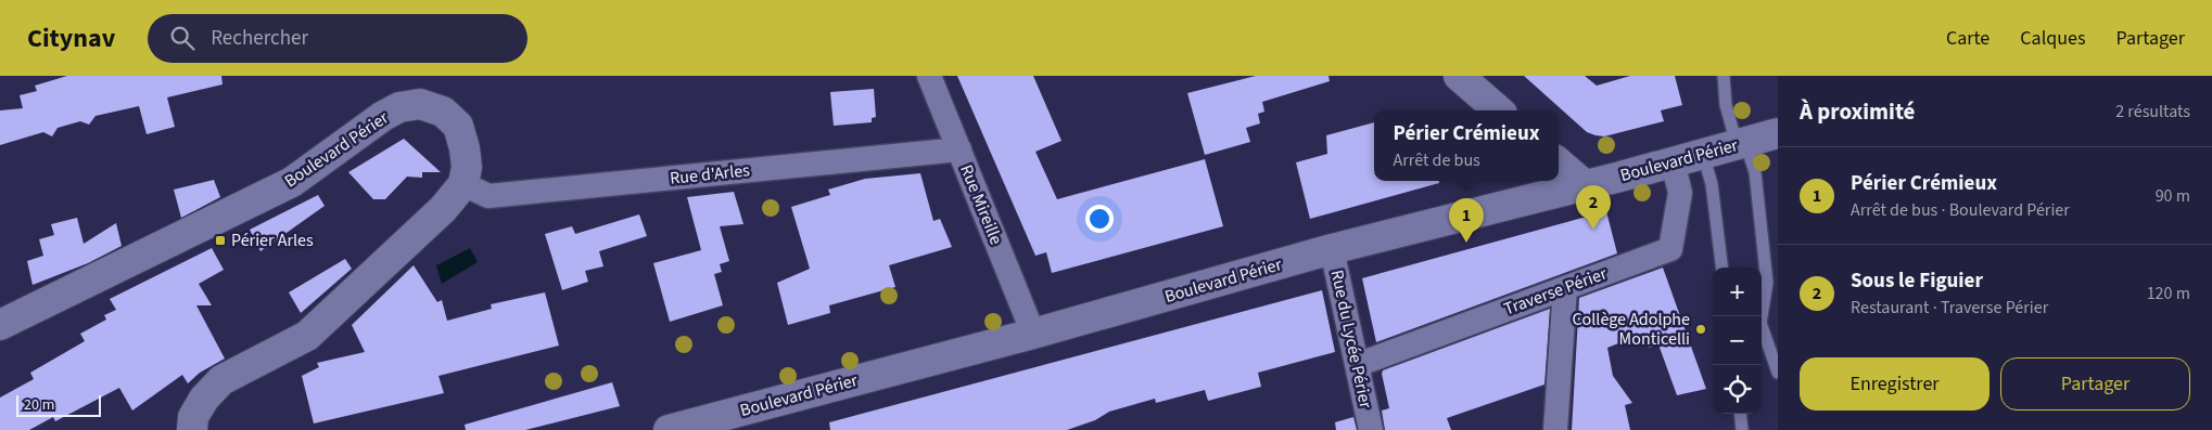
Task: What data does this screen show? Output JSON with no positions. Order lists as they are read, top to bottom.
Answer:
{
  "streets": {
    "street": [
      "Boulevard Périer",
      "Rue d'Arles",
      "Rue Mireille",
      "Traverse Périer",
      "Rue du Lycée Périer"
    ]
  },
  "crossings": [
    ["Boulevard Périer", "Rue d'Arles"],
    ["Boulevard Périer", "Rue Mireille"],
    ["Boulevard Périer", "Traverse Périer"],
    ["Boulevard Périer", "Rue du Lycée Périer"],
    ["Rue d'Arles", "Rue Mireille"],
    ["Traverse Périer", "Rue du Lycée Périer"]
  ],
  "places": {
    "transit": ["Périer Arles"],
    "other": ["Collège Adolphe Monticelli"]
  },
  "scale_bar": "20 m",
  "page": {
    "header": "Citynav",
    "search": "Rechercher",
    "nav": ["Carte", "Calques", "Partager"],
    "heading": ["À proximité", "2 résultats"],
    "popup": ["Périer Crémieux", "Arrêt de bus"],
    "list": [
      {
        "mark": "1",
        "name": "Périer Crémieux",
        "note": "Arrêt de bus · Boulevard Périer",
        "value": "90 m"
      },
      {
        "mark": "2",
        "name": "Sous le Figuier",
        "note": "Restaurant · Traverse Périer",
        "value": "120 m"
      }
    ],
    "pins": ["2", "1"],
    "map_buttons": ["+", "−"],
    "buttons": ["Enregistrer", "Partager"],
    "scale": "20 m"
  }
}
